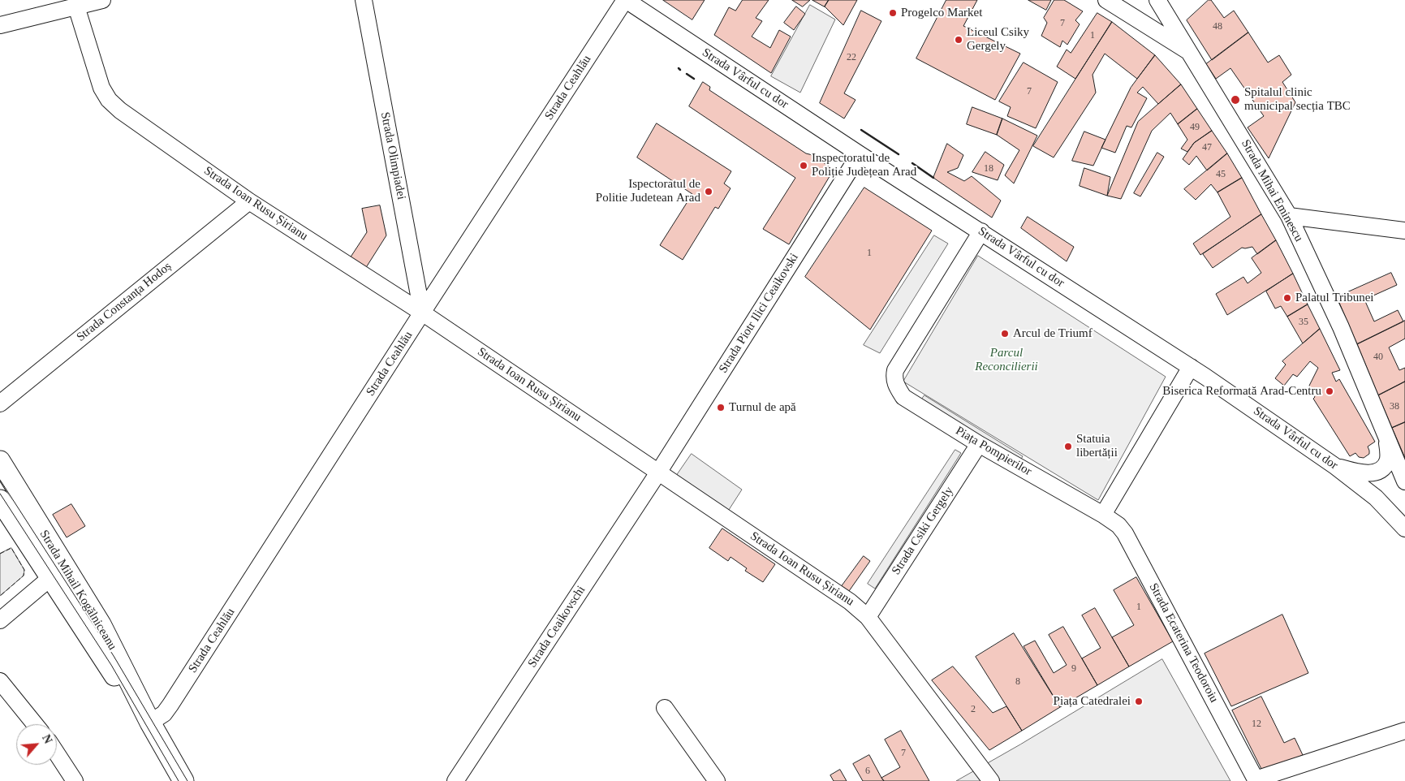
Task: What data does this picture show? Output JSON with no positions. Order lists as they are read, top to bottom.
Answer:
{
  "streets": {
    "main road": ["Strada Mihail Kogălniceanu"],
    "street": [
      "Strada Vârful cu dor",
      "Strada Ceahlău",
      "Strada Olimpiadei",
      "Strada Mihai Eminescu",
      "Strada Ioan Rusu Șirianu",
      "Strada Constanța Hodoș",
      "Strada Piotr Ilici Ceaikovski",
      "Piața Pompierilor",
      "Strada Csiki Gergely",
      "Strada Ceaikovschi",
      "Strada Ecaterina Teodoroiu"
    ]
  },
  "crossings": [
    ["Strada Vârful cu dor", "Strada Ceahlău"],
    ["Strada Vârful cu dor", "Strada Piotr Ilici Ceaikovski"],
    ["Strada Vârful cu dor", "Piața Pompierilor"],
    ["Strada Ceahlău", "Strada Olimpiadei"],
    ["Strada Ceahlău", "Strada Ioan Rusu Șirianu"],
    ["Strada Ceahlău", "Strada Mihail Kogălniceanu"],
    ["Strada Olimpiadei", "Strada Ioan Rusu Șirianu"],
    ["Strada Ioan Rusu Șirianu", "Strada Constanța Hodoș"],
    ["Strada Ioan Rusu Șirianu", "Strada Piotr Ilici Ceaikovski"],
    ["Strada Ioan Rusu Șirianu", "Strada Csiki Gergely"],
    ["Strada Ioan Rusu Șirianu", "Strada Ceaikovschi"],
    ["Strada Piotr Ilici Ceaikovski", "Strada Ceaikovschi"],
    ["Piața Pompierilor", "Strada Csiki Gergely"],
    ["Piața Pompierilor", "Strada Ecaterina Teodoroiu"]
  ],
  "parks": ["Parcul Reconcilierii"],
  "places": [
    "Progelco Market",
    "Liceul Csiky Gergely",
    "Spitalul clinic municipal secția TBC",
    "Inspectoratul de Poliție Județean Arad",
    "Ispectoratul de Politie Judetean Arad",
    "Palatul Tribunei",
    "Arcul de Triumf",
    "Biserica Reformată Arad-Centru",
    "Turnul de apă",
    "Statuia libertății",
    "Piața Catedralei"
  ],
  "house_numbers": [
    "7",
    "48",
    "1",
    "22",
    "7",
    "49",
    "47",
    "18",
    "45",
    "1",
    "35",
    "40",
    "38",
    "1",
    "9",
    "8",
    "2",
    "12",
    "7",
    "6"
  ],
  "north": "top right"
}
